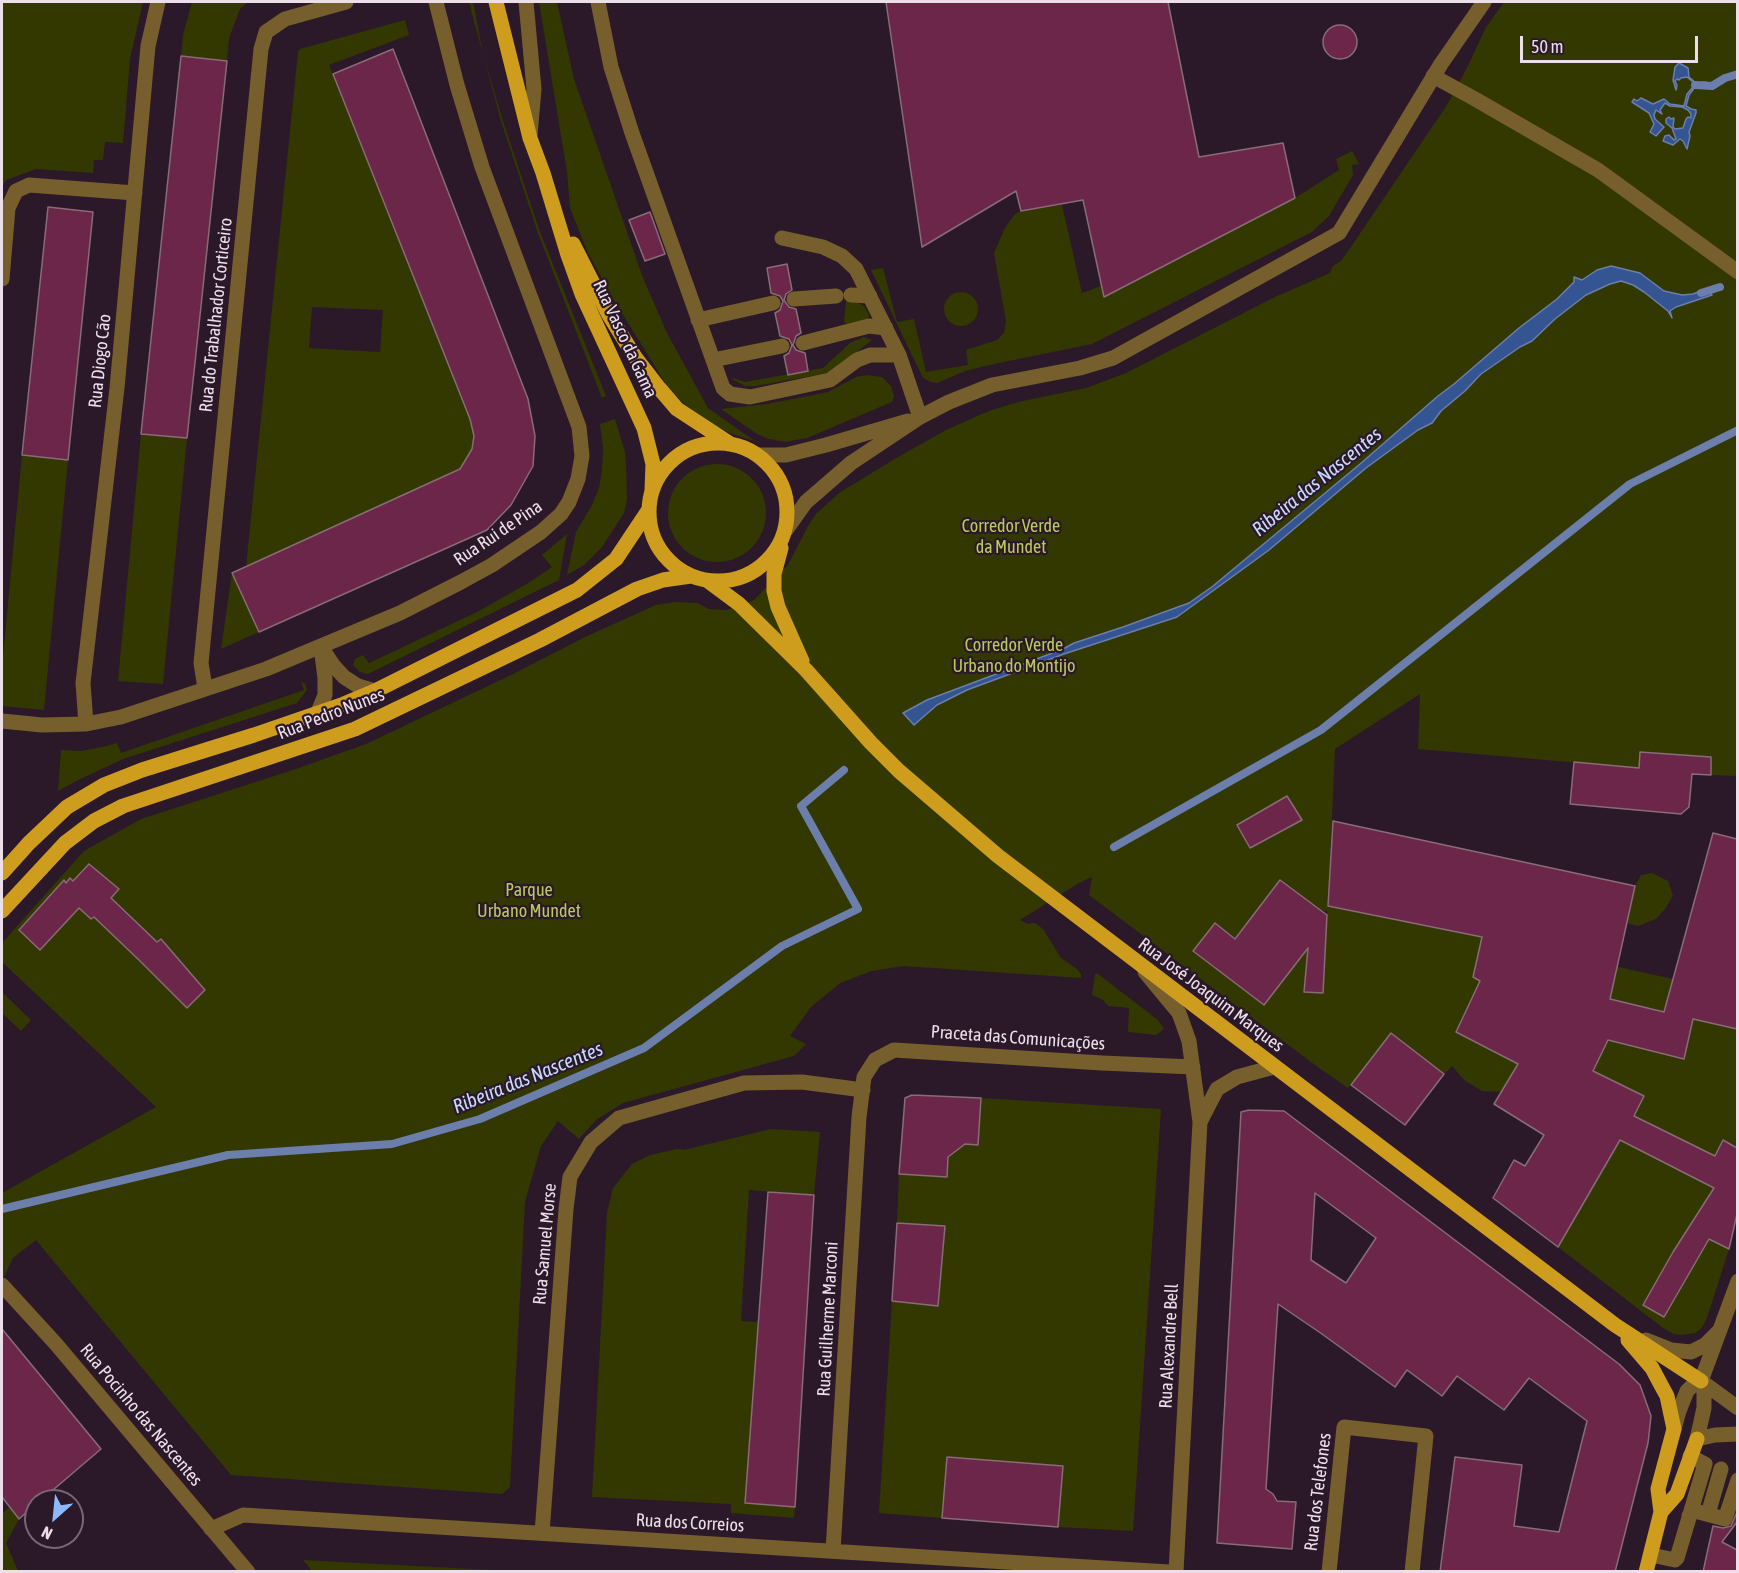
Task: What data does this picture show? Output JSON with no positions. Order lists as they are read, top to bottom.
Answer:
{
  "streets": {
    "main road": ["Rua Vasco da Gama", "Rua Pedro Nunes", "Rua José Joaquim Marques"],
    "street": [
      "Rua do Trabalhador Corticeiro",
      "Rua Diogo Cão",
      "Rua Rui de Pina",
      "Praceta das Comunicações",
      "Rua Samuel Morse",
      "Rua Guilherme Marconi",
      "Rua Alexandre Bell",
      "Rua Pocinho das Nascentes",
      "Rua dos Telefones",
      "Rua dos Correios"
    ]
  },
  "crossings": [
    ["Rua do Trabalhador Corticeiro", "Rua Rui de Pina"],
    ["Rua Vasco da Gama", "Rua Pedro Nunes"],
    ["Rua Vasco da Gama", "Rua José Joaquim Marques"],
    ["Rua Diogo Cão", "Rua Rui de Pina"],
    ["Rua Pedro Nunes", "Rua José Joaquim Marques"],
    ["Rua José Joaquim Marques", "Rua Alexandre Bell"],
    ["Praceta das Comunicações", "Rua Samuel Morse"],
    ["Praceta das Comunicações", "Rua Guilherme Marconi"],
    ["Praceta das Comunicações", "Rua Alexandre Bell"],
    ["Rua Samuel Morse", "Rua Guilherme Marconi"],
    ["Rua Samuel Morse", "Rua dos Correios"],
    ["Rua Guilherme Marconi", "Rua dos Correios"],
    ["Rua Pocinho das Nascentes", "Rua dos Correios"]
  ],
  "water": ["Ribeira das Nascentes"],
  "parks": ["Corredor Verde da Mundet", "Corredor Verde Urbano do Montijo", "Parque Urbano Mundet"],
  "scale_bar": "50 m",
  "north": "bottom left"
}
